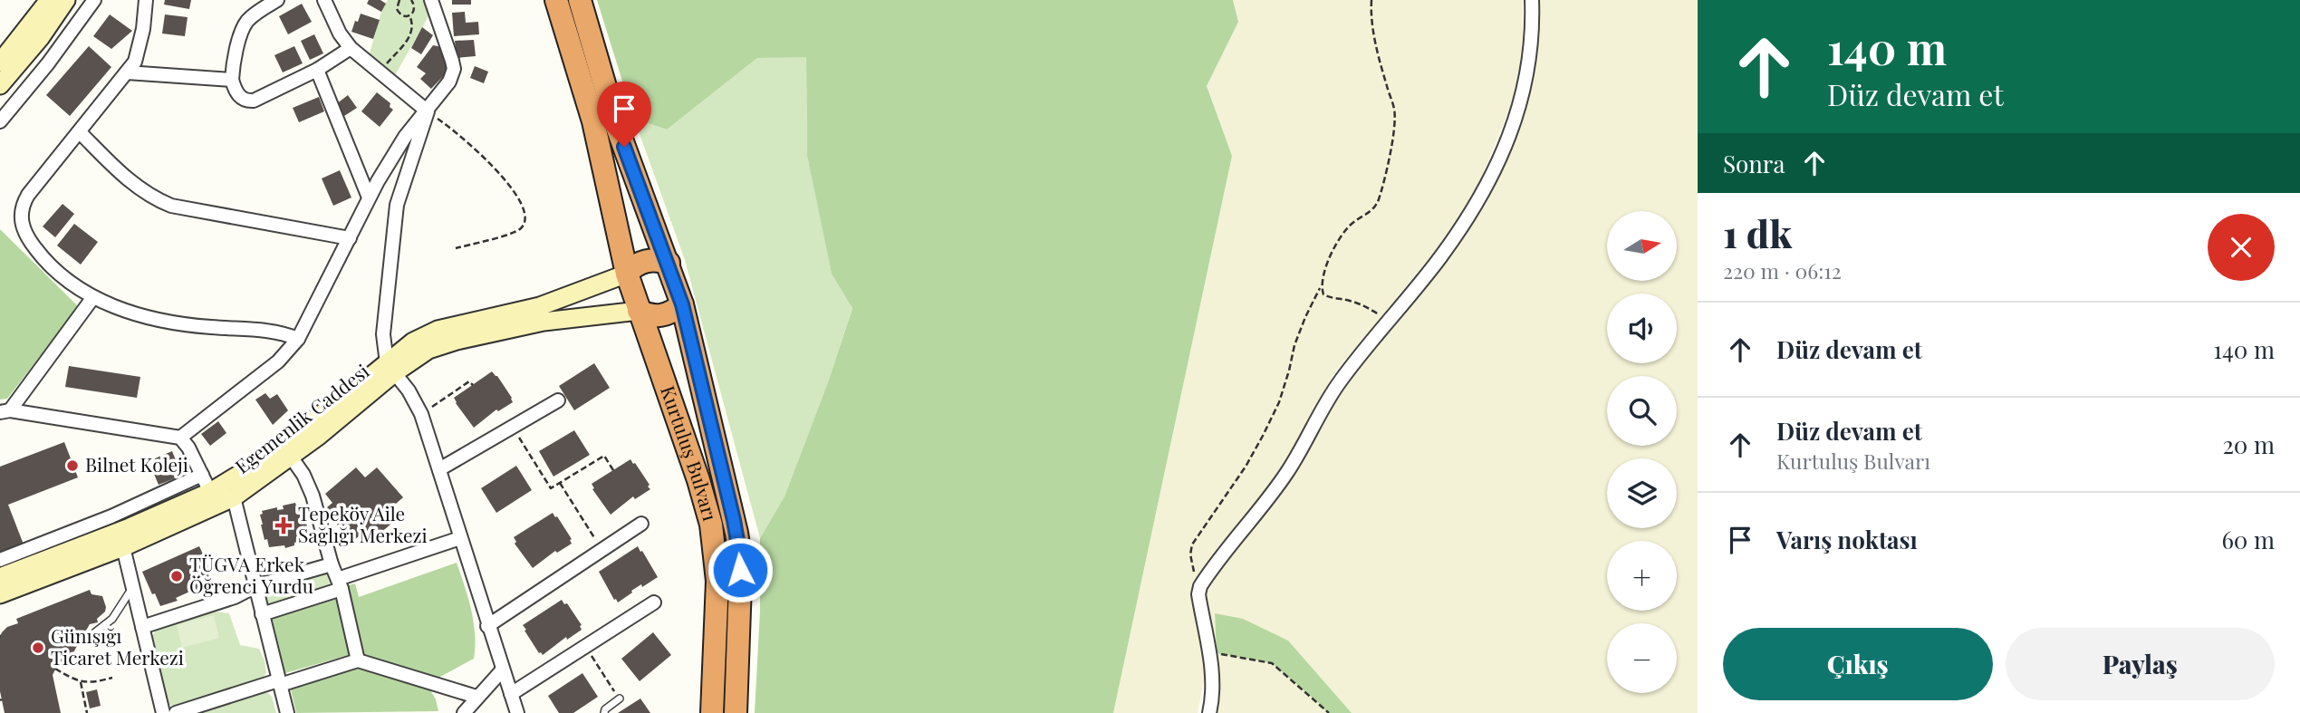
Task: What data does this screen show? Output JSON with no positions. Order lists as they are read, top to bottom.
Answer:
{
  "streets": {
    "highway": ["Kurtuluş Bulvarı"],
    "main road": ["Egemenlik Caddesi"]
  },
  "crossings": [
    ["Egemenlik Caddesi", "Kurtuluş Bulvarı"]
  ],
  "places": {
    "other": ["Bilnet Koleji", "TÜGVA Erkek Öğrenci Yurdu", "Günışığı Ticaret Merkezi"],
    "health": ["Tepeköy Aile Sağlığı Merkezi"]
  },
  "north": "right",
  "page": {
    "turn": ["140 m", "Düz devam et"],
    "then": "Sonra",
    "heading": ["1 dk", "220 m · 06:12"],
    "map_buttons": ["+", "−"],
    "list": [
      {
        "name": "Düz devam et",
        "value": "140 m"
      },
      {
        "name": "Düz devam et",
        "note": "Kurtuluş Bulvarı",
        "value": "20 m"
      },
      {
        "name": "Varış noktası",
        "value": "60 m"
      }
    ],
    "buttons": ["Çıkış", "Paylaş"]
  }
}
